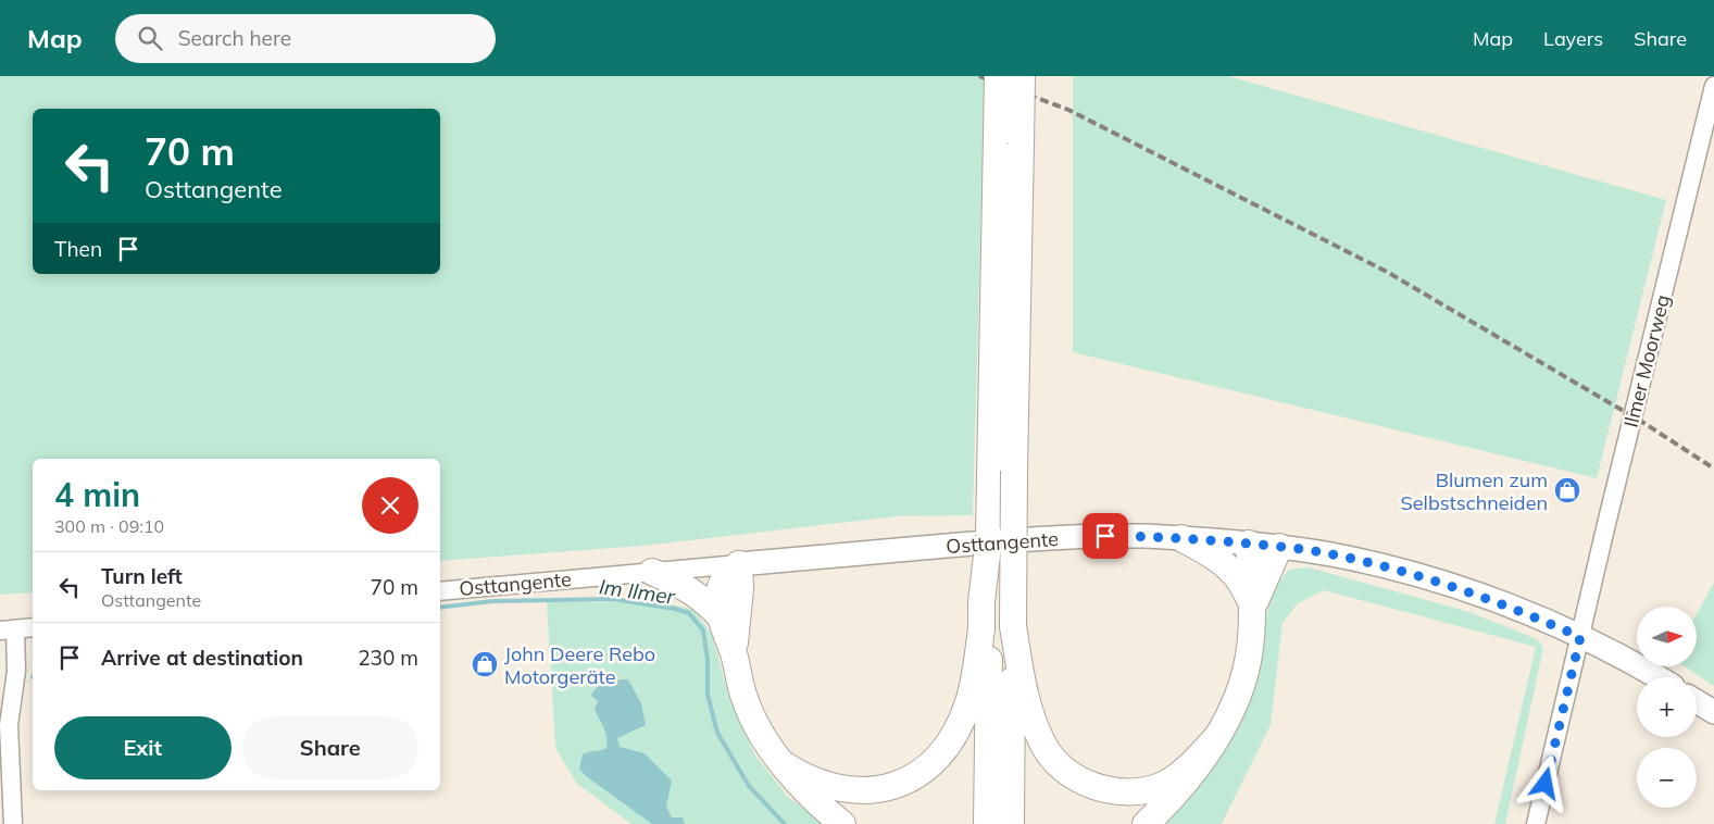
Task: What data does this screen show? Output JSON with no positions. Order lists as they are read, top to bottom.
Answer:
{
  "streets": {
    "main road": ["Osttangente"],
    "street": ["Ilmer Moorweg"]
  },
  "crossings": [
    ["Ilmer Moorweg", "Osttangente"]
  ],
  "water": ["Im Ilmer"],
  "places": {
    "shop": ["Blumen zum Selbstschneiden", "John Deere Rebo Motorgeräte"]
  },
  "north": "right",
  "page": {
    "header": "Map",
    "search": "Search here",
    "nav": ["Map", "Layers", "Share"],
    "turn": ["70 m", "Osttangente"],
    "then": "Then",
    "heading": ["4 min", "300 m · 09:10"],
    "list": [
      {
        "name": "Turn left",
        "note": "Osttangente",
        "value": "70 m"
      },
      {
        "name": "Arrive at destination",
        "value": "230 m"
      }
    ],
    "map_buttons": ["+", "−"],
    "buttons": ["Exit", "Share"]
  }
}
